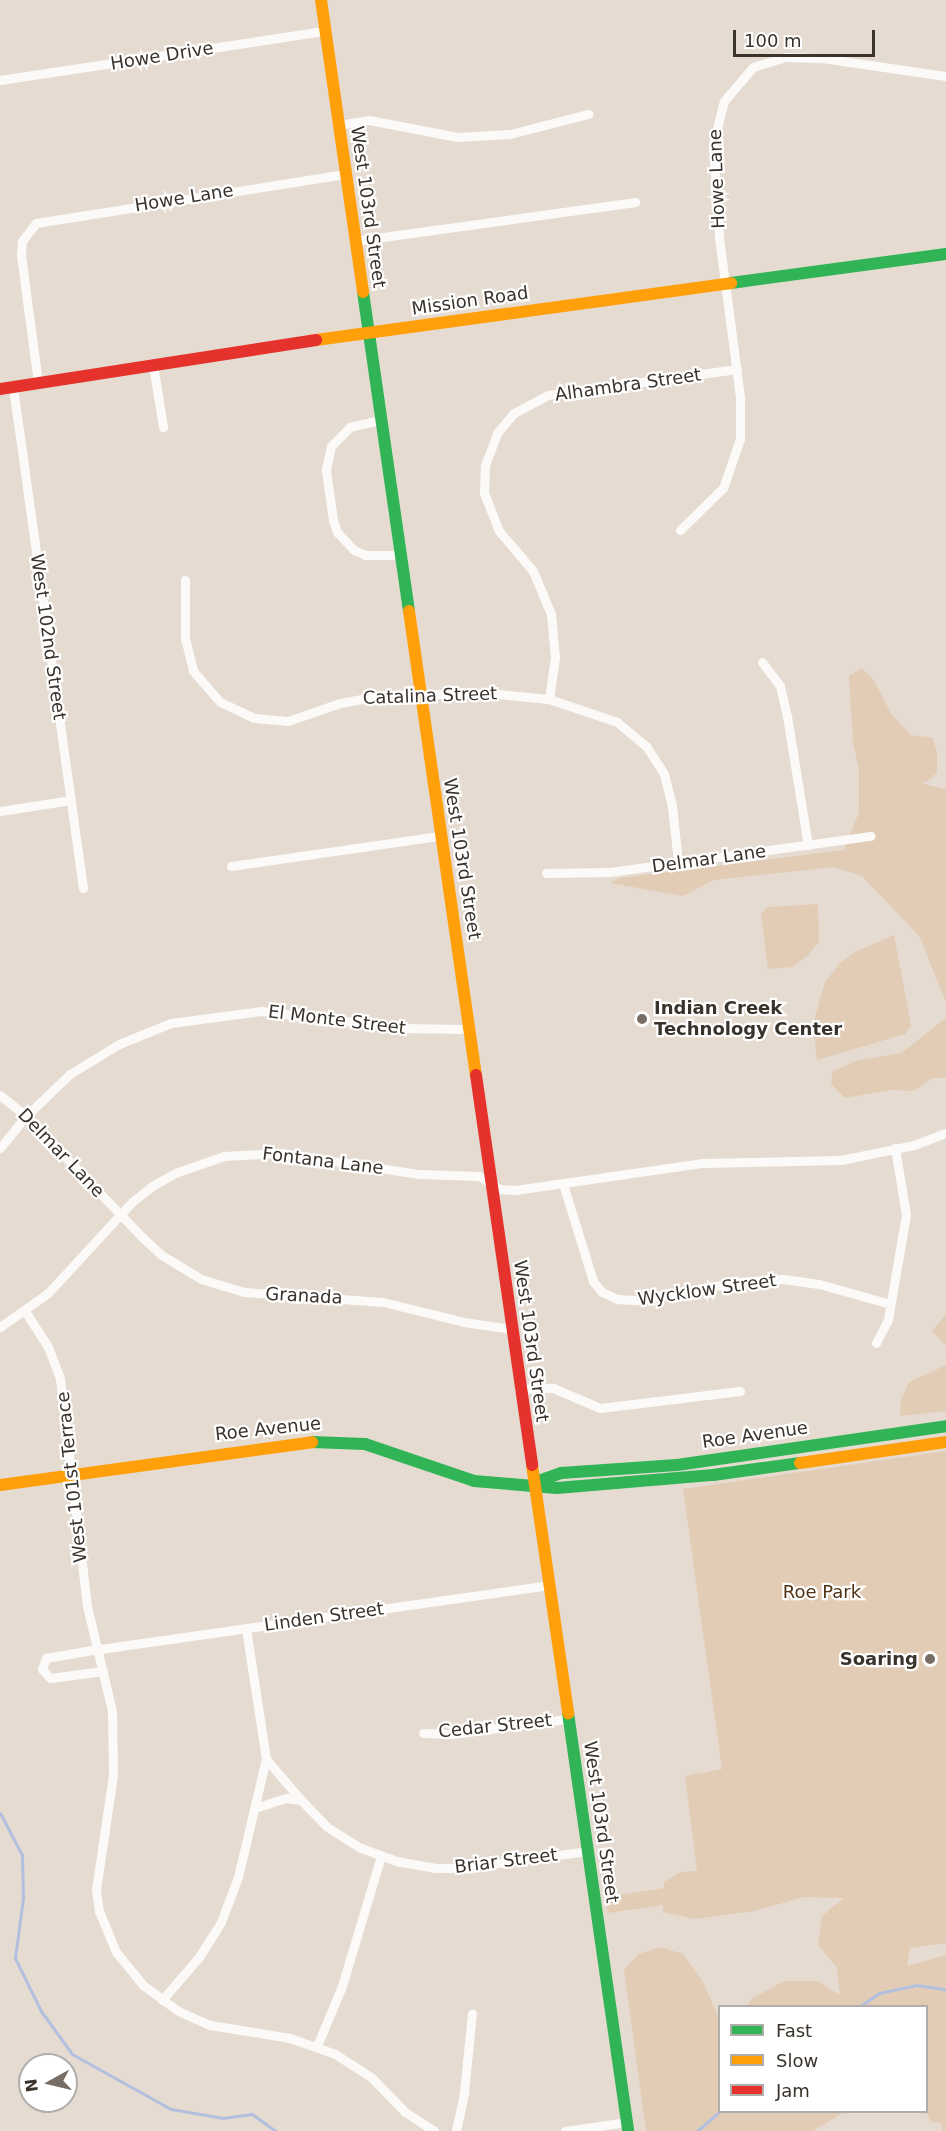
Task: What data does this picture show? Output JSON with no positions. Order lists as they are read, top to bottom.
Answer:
{
  "streets": {
    "main road": ["West 103rd Street", "Mission Road", "Roe Avenue"],
    "street": [
      "Howe Drive",
      "Howe Lane",
      "Alhambra Street",
      "West 102nd Street",
      "Catalina Street",
      "Delmar Lane",
      "El Monte Street",
      "Fontana Lane",
      "Wycklow Street",
      "Granada",
      "West 101st Terrace",
      "Linden Street",
      "Cedar Street",
      "Briar Street"
    ]
  },
  "crossings": [
    ["Howe Drive", "West 103rd Street"],
    ["Howe Lane", "West 103rd Street"],
    ["Howe Lane", "Mission Road"],
    ["Howe Lane", "Alhambra Street"],
    ["West 103rd Street", "Mission Road"],
    ["West 103rd Street", "Catalina Street"],
    ["West 103rd Street", "El Monte Street"],
    ["West 103rd Street", "Fontana Lane"],
    ["West 103rd Street", "Granada"],
    ["West 103rd Street", "Roe Avenue"],
    ["West 103rd Street", "Linden Street"],
    ["West 103rd Street", "Cedar Street"],
    ["West 103rd Street", "Briar Street"],
    ["Mission Road", "West 102nd Street"],
    ["Alhambra Street", "Catalina Street"],
    ["Catalina Street", "Delmar Lane"],
    ["Delmar Lane", "El Monte Street"],
    ["Delmar Lane", "Fontana Lane"],
    ["Delmar Lane", "Granada"],
    ["Fontana Lane", "Granada"],
    ["Fontana Lane", "West 101st Terrace"],
    ["Roe Avenue", "West 101st Terrace"],
    ["West 101st Terrace", "Linden Street"]
  ],
  "parks": ["Roe Park"],
  "places": ["Indian Creek Technology Center", "Soaring"],
  "legend": ["Fast", "Slow", "Jam"],
  "scale_bar": "100 m",
  "north": "left"
}
